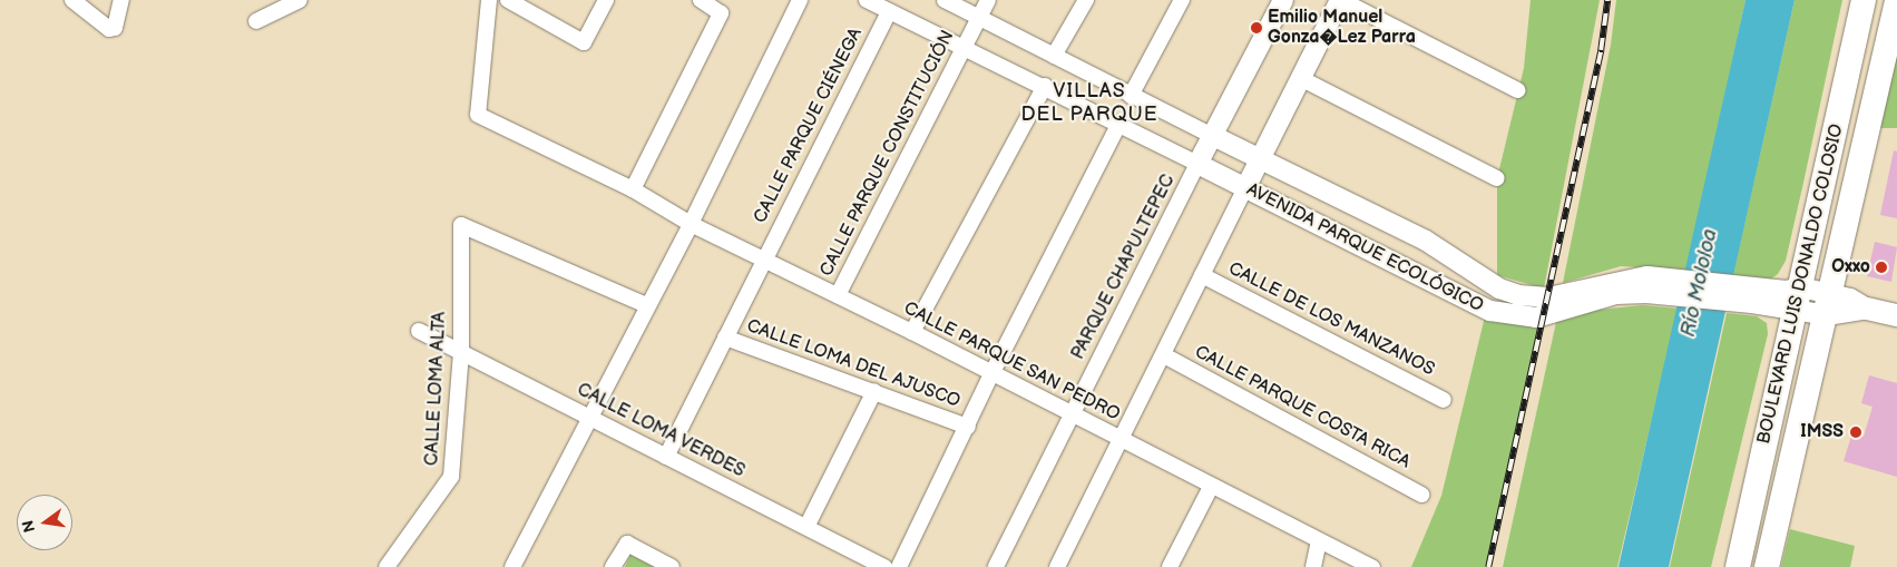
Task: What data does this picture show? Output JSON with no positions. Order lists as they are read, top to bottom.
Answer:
{
  "streets": {
    "main road": ["BOULEVARD LUIS DONALDO COLOSIO"],
    "street": [
      "CALLE PARQUE CIÉNEGA",
      "CALLE PARQUE CONSTITUCIÓN",
      "AVENIDA PARQUE ECOLÓGICO",
      "PARQUE CHAPULTEPEC",
      "CALLE DE LOS MANZANOS",
      "CALLE PARQUE SAN PEDRO",
      "CALLE LOMA DEL AJUSCO",
      "CALLE LOMA ALTA",
      "CALLE PARQUE COSTA RICA",
      "CALLE LOMA VERDES"
    ]
  },
  "crossings": [
    ["CALLE PARQUE CIÉNEGA", "AVENIDA PARQUE ECOLÓGICO"],
    ["CALLE PARQUE CIÉNEGA", "CALLE PARQUE SAN PEDRO"],
    ["CALLE PARQUE CIÉNEGA", "CALLE LOMA DEL AJUSCO"],
    ["CALLE PARQUE CIÉNEGA", "CALLE LOMA VERDES"],
    ["CALLE PARQUE CONSTITUCIÓN", "AVENIDA PARQUE ECOLÓGICO"],
    ["CALLE PARQUE CONSTITUCIÓN", "CALLE PARQUE SAN PEDRO"],
    ["AVENIDA PARQUE ECOLÓGICO", "PARQUE CHAPULTEPEC"],
    ["AVENIDA PARQUE ECOLÓGICO", "BOULEVARD LUIS DONALDO COLOSIO"],
    ["PARQUE CHAPULTEPEC", "CALLE PARQUE SAN PEDRO"],
    ["CALLE LOMA ALTA", "CALLE LOMA VERDES"]
  ],
  "districts": ["VILLAS DEL PARQUE"],
  "water": ["Río Mololoa"],
  "places": ["Emilio Manuel Gonza�Lez Parra", "Oxxo", "IMSS"],
  "north": "left"
}
